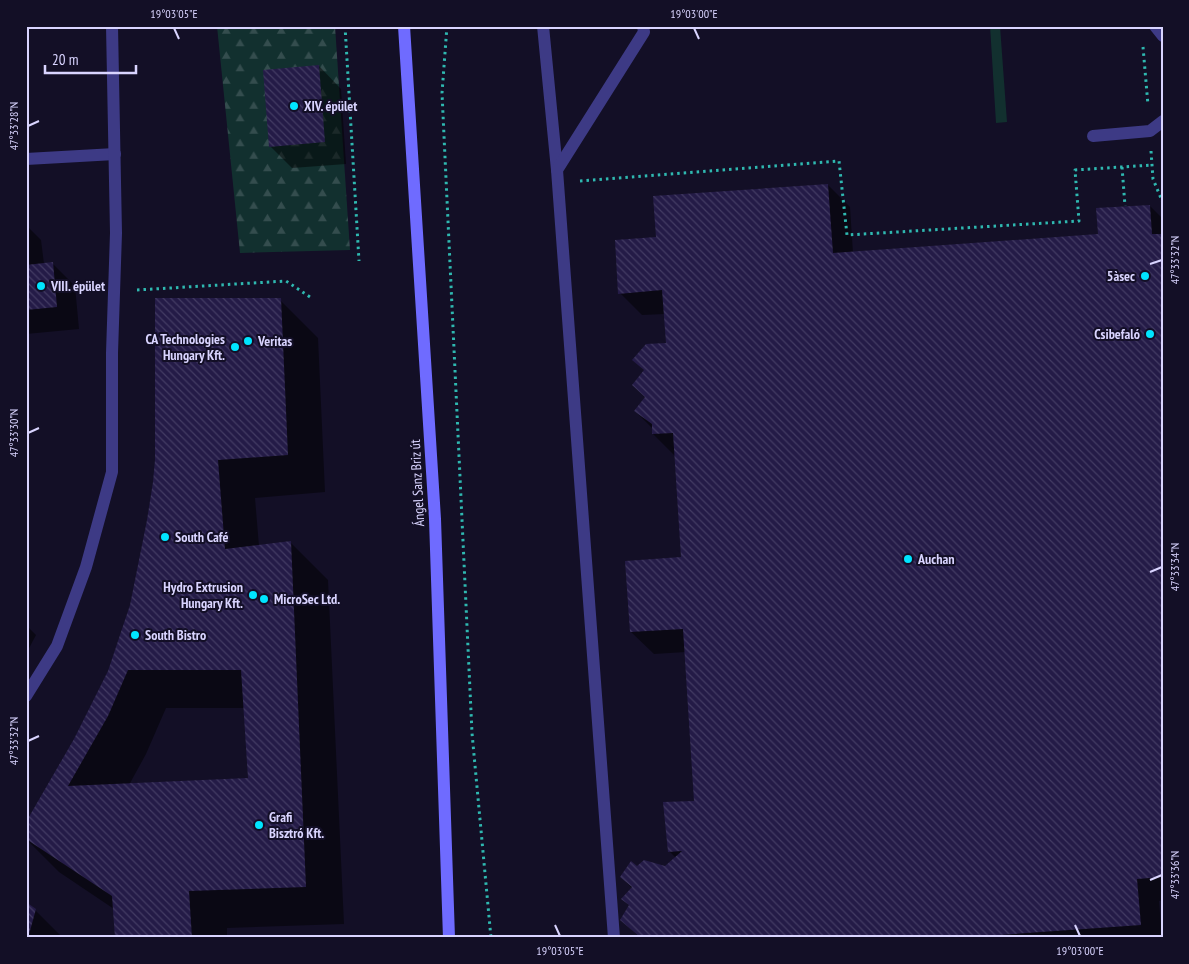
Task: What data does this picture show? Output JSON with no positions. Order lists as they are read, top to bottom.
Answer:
{
  "streets": {
    "main road": ["Ángel Sanz Briz út"]
  },
  "places": [
    "XIV. épület",
    "5àsec",
    "VIII. épület",
    "Csibefaló",
    "Veritas",
    "CA Technologies Hungary Kft.",
    "South Café",
    "Auchan",
    "Hydro Extrusion Hungary Kft.",
    "MicroSec Ltd.",
    "South Bistro",
    "Grafi Bisztró Kft."
  ],
  "scale_bar": "20 m",
  "coordinates": [
    "19°03'05\"E",
    "19°03'00\"E",
    "47°33'28\"N",
    "47°33'32\"N",
    "47°33'30\"N",
    "47°33'34\"N",
    "47°33'36\"N"
  ]
}
